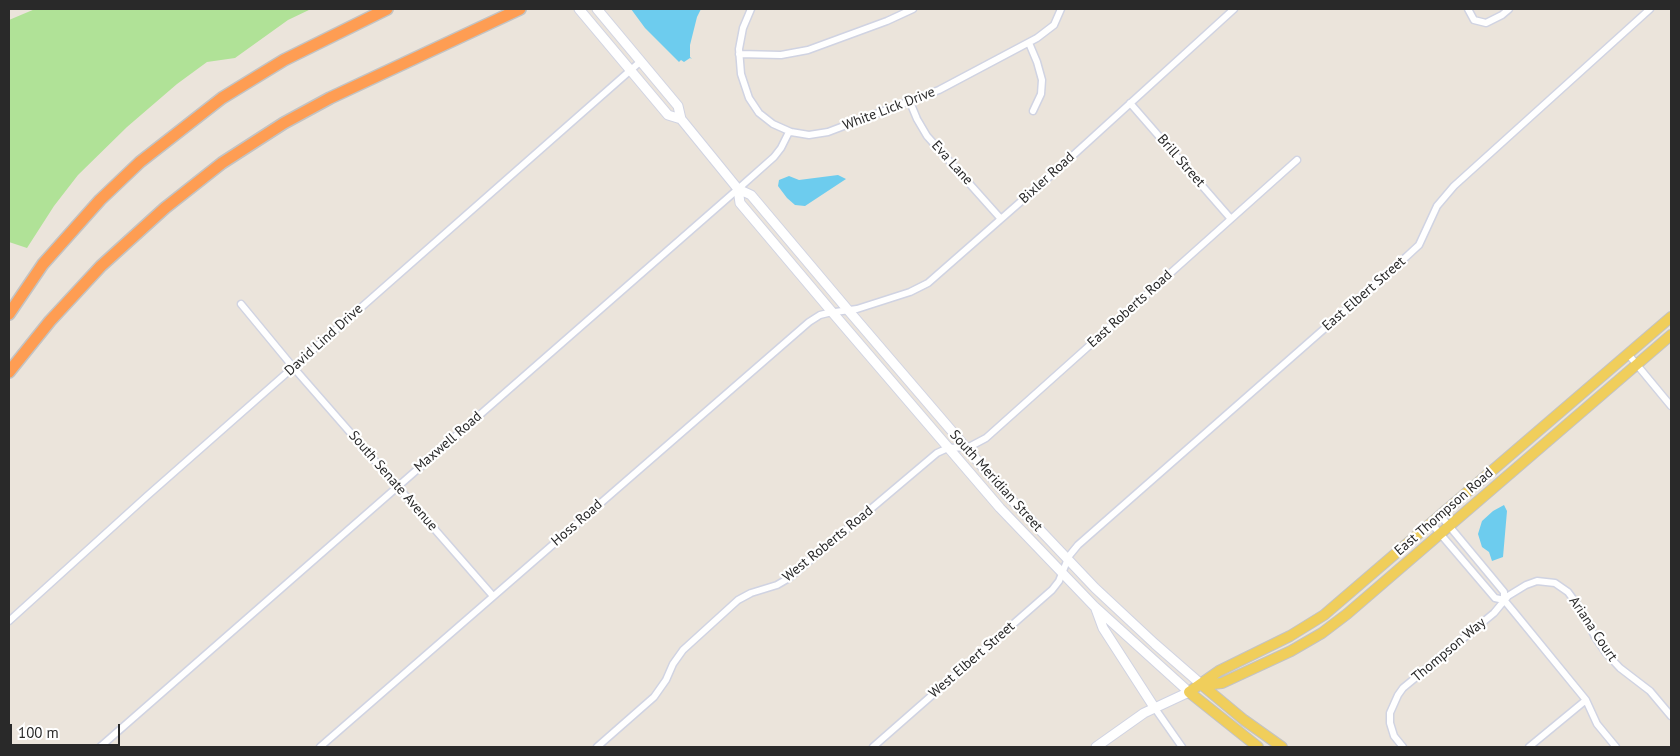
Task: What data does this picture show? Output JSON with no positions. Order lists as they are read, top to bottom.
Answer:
{
  "streets": {
    "main road": ["South Meridian Street", "East Thompson Road"],
    "street": [
      "White Lick Drive",
      "Brill Street",
      "Eva Lane",
      "Bixler Road",
      "East Elbert Street",
      "East Roberts Road",
      "David Lind Drive",
      "Maxwell Road",
      "South Senate Avenue",
      "Hoss Road",
      "West Roberts Road",
      "Ariana Court",
      "Thompson Way",
      "West Elbert Street"
    ]
  },
  "crossings": [
    ["White Lick Drive", "Eva Lane"],
    ["White Lick Drive", "Maxwell Road"],
    ["Brill Street", "Bixler Road"],
    ["Brill Street", "East Roberts Road"],
    ["Eva Lane", "Bixler Road"],
    ["Bixler Road", "South Meridian Street"],
    ["Bixler Road", "Hoss Road"],
    ["East Elbert Street", "South Meridian Street"],
    ["East Elbert Street", "West Elbert Street"],
    ["East Roberts Road", "South Meridian Street"],
    ["East Roberts Road", "West Roberts Road"],
    ["David Lind Drive", "South Senate Avenue"],
    ["David Lind Drive", "South Meridian Street"],
    ["Maxwell Road", "South Senate Avenue"],
    ["Maxwell Road", "South Meridian Street"],
    ["South Senate Avenue", "Hoss Road"],
    ["South Meridian Street", "East Thompson Road"],
    ["South Meridian Street", "Hoss Road"],
    ["South Meridian Street", "West Roberts Road"],
    ["South Meridian Street", "West Elbert Street"],
    ["Ariana Court", "Thompson Way"]
  ],
  "scale_bar": "100 m"
}
